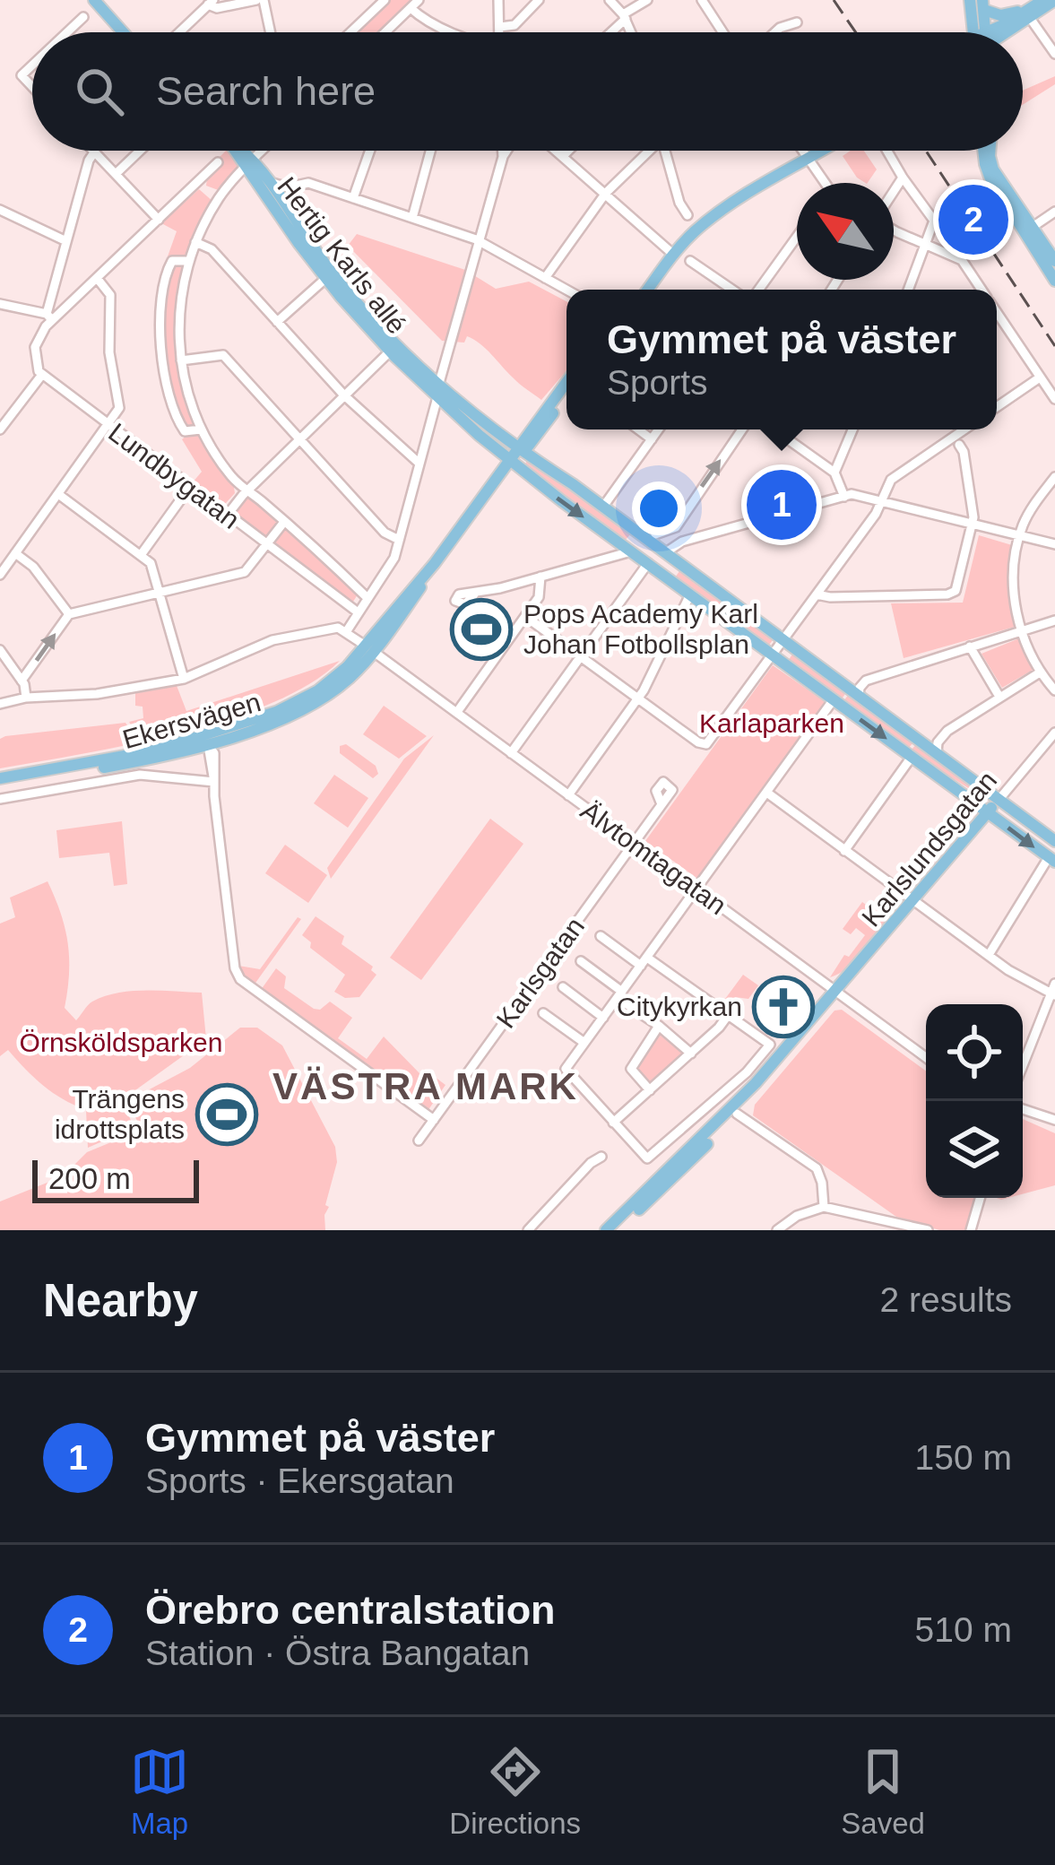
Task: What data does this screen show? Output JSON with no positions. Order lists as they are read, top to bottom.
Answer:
{
  "streets": {
    "main road": ["Hertig Karls allé", "Ekersvägen", "Karlslundsgatan"],
    "street": ["Lundbygatan", "Älvtomtagatan", "Karlsgatan"]
  },
  "crossings": [
    ["Hertig Karls allé", "Ekersvägen"],
    ["Hertig Karls allé", "Karlslundsgatan"],
    ["Ekersvägen", "Älvtomtagatan"],
    ["Karlslundsgatan", "Älvtomtagatan"],
    ["Älvtomtagatan", "Karlsgatan"]
  ],
  "districts": ["VÄSTRA MARK"],
  "parks": ["Karlaparken", "Örnsköldsparken"],
  "places": {
    "sports": ["Pops Academy Karl Johan Fotbollsplan", "Trängens idrottsplats"],
    "church": ["Citykyrkan"]
  },
  "scale_bar": "200 m",
  "north": "top left",
  "page": {
    "search": "Search here",
    "pins": ["2", "1"],
    "popup": ["Gymmet på väster", "Sports"],
    "scale": "200 m",
    "heading": ["Nearby", "2 results"],
    "list": [
      {
        "mark": "1",
        "name": "Gymmet på väster",
        "note": "Sports · Ekersgatan",
        "value": "150 m"
      },
      {
        "mark": "2",
        "name": "Örebro centralstation",
        "note": "Station · Östra Bangatan",
        "value": "510 m"
      }
    ],
    "nav": ["Map", "Directions", "Saved"]
  }
}
